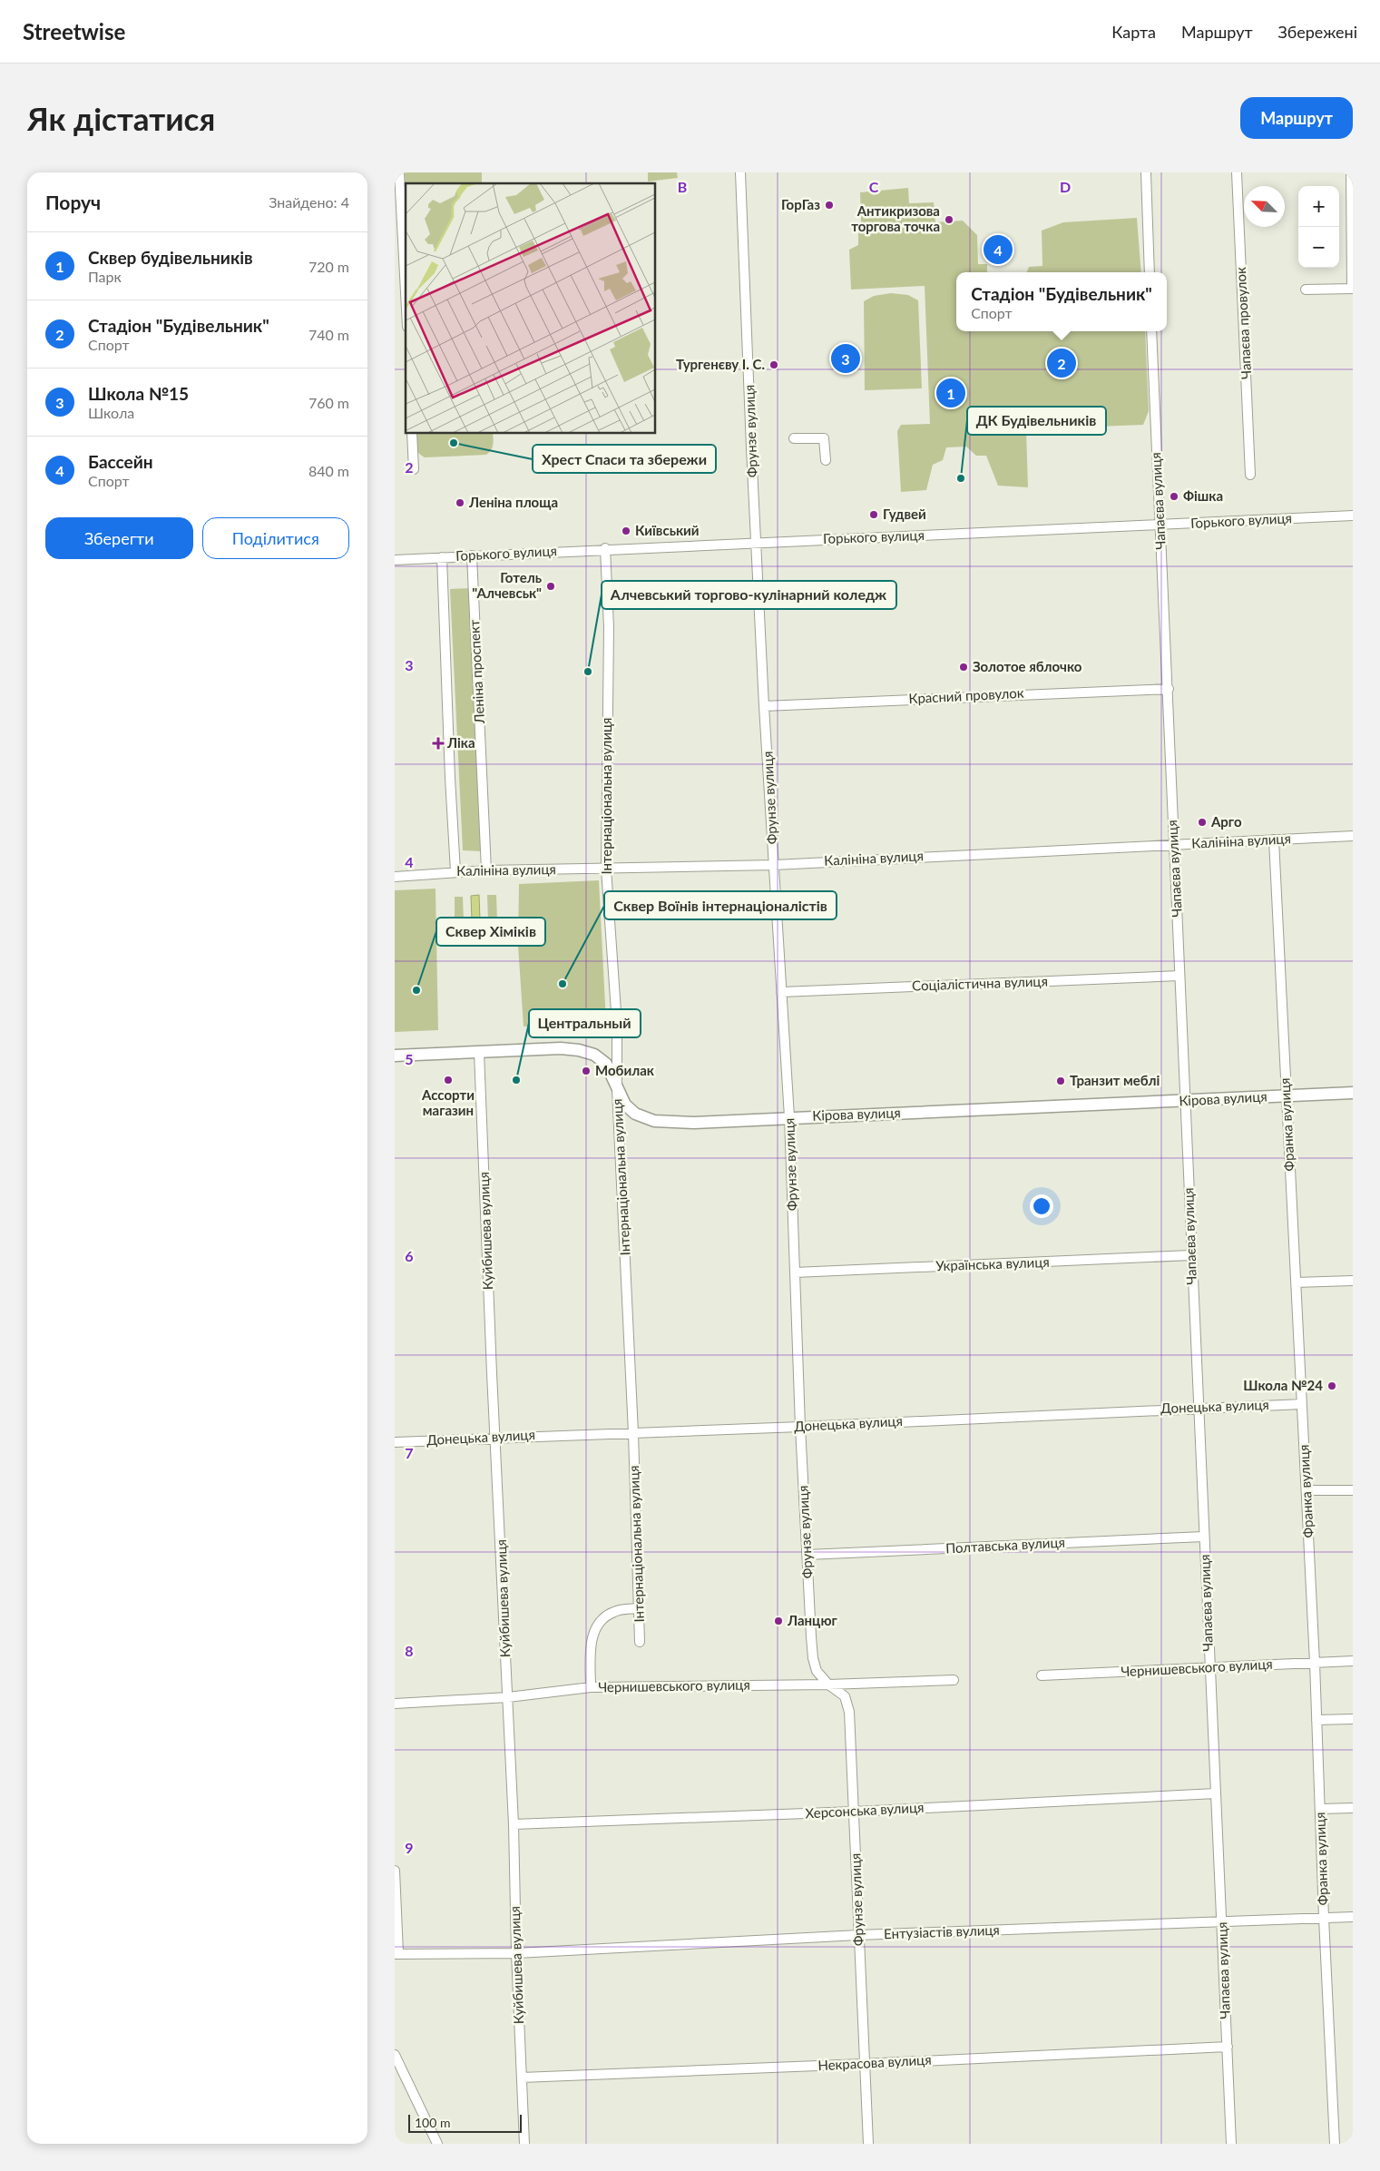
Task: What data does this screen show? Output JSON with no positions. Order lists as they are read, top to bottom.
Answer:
{
  "streets": {
    "main road": ["Кірова вулиця"],
    "street": [
      "Чапаєва провулок",
      "Фрунзе вулиця",
      "Чапаєва вулиця",
      "Горького вулиця",
      "Леніна проспект",
      "Красний провулок",
      "Інтернаціональна вулиця",
      "Калініна вулиця",
      "Соціалістична вулиця",
      "Франка вулиця",
      "Куйбишева вулиця",
      "Українська вулиця",
      "Донецька вулиця",
      "Полтавська вулиця",
      "Чернишевського вулиця",
      "Херсонська вулиця",
      "Ентузіастів вулиця",
      "Некрасова вулиця"
    ]
  },
  "crossings": [
    ["Фрунзе вулиця", "Горького вулиця"],
    ["Фрунзе вулиця", "Красний провулок"],
    ["Фрунзе вулиця", "Калініна вулиця"],
    ["Фрунзе вулиця", "Соціалістична вулиця"],
    ["Фрунзе вулиця", "Кірова вулиця"],
    ["Фрунзе вулиця", "Українська вулиця"],
    ["Фрунзе вулиця", "Донецька вулиця"],
    ["Фрунзе вулиця", "Полтавська вулиця"],
    ["Фрунзе вулиця", "Чернишевського вулиця"],
    ["Фрунзе вулиця", "Херсонська вулиця"],
    ["Фрунзе вулиця", "Ентузіастів вулиця"],
    ["Фрунзе вулиця", "Некрасова вулиця"],
    ["Чапаєва вулиця", "Горького вулиця"],
    ["Чапаєва вулиця", "Красний провулок"],
    ["Чапаєва вулиця", "Калініна вулиця"],
    ["Чапаєва вулиця", "Соціалістична вулиця"],
    ["Чапаєва вулиця", "Кірова вулиця"],
    ["Чапаєва вулиця", "Українська вулиця"],
    ["Чапаєва вулиця", "Донецька вулиця"],
    ["Чапаєва вулиця", "Полтавська вулиця"],
    ["Чапаєва вулиця", "Чернишевського вулиця"],
    ["Чапаєва вулиця", "Херсонська вулиця"],
    ["Чапаєва вулиця", "Ентузіастів вулиця"],
    ["Чапаєва вулиця", "Некрасова вулиця"],
    ["Горького вулиця", "Леніна проспект"],
    ["Горького вулиця", "Інтернаціональна вулиця"],
    ["Леніна проспект", "Калініна вулиця"],
    ["Інтернаціональна вулиця", "Калініна вулиця"],
    ["Інтернаціональна вулиця", "Кірова вулиця"],
    ["Інтернаціональна вулиця", "Донецька вулиця"],
    ["Калініна вулиця", "Франка вулиця"],
    ["Кірова вулиця", "Франка вулиця"],
    ["Кірова вулиця", "Куйбишева вулиця"],
    ["Франка вулиця", "Донецька вулиця"],
    ["Франка вулиця", "Чернишевського вулиця"],
    ["Франка вулиця", "Ентузіастів вулиця"],
    ["Куйбишева вулиця", "Донецька вулиця"],
    ["Куйбишева вулиця", "Чернишевського вулиця"],
    ["Куйбишева вулиця", "Херсонська вулиця"],
    ["Куйбишева вулиця", "Ентузіастів вулиця"],
    ["Куйбишева вулиця", "Некрасова вулиця"]
  ],
  "places": {
    "other": [
      "ГорГаз",
      "Антикризова торгова точка",
      "Тургенєву І. С.",
      "Хрест Спаси та збережи",
      "ДК Будівельників",
      "Фішка",
      "Леніна площа",
      "Гудвей",
      "Київський",
      "Готель \"Алчевськ\"",
      "Золотое яблочко",
      "Алчевський торгово-кулінарний коледж",
      "Арго",
      "Сквер Воїнів інтернаціоналістів",
      "Сквер Хіміків",
      "Мобилак",
      "Ассорти магазин",
      "Центральный",
      "Транзит меблі",
      "Школа №24",
      "Ланцюг"
    ],
    "health": ["Ліка"]
  },
  "scale_bar": "100 m",
  "north": "top left",
  "page": {
    "header": "Streetwise",
    "nav": ["Карта", "Маршрут", "Збережені"],
    "buttons": [
      "Маршрут",
      ["Зберегти", "Поділитися"]
    ],
    "title": "Як дістатися",
    "heading": ["Поруч", "Знайдено: 4"],
    "map_buttons": ["+", "−"],
    "list": [
      {
        "mark": "1",
        "name": "Сквер будівельників",
        "note": "Парк",
        "value": "720 m"
      },
      {
        "mark": "2",
        "name": "Стадіон \"Будівельник\"",
        "note": "Спорт",
        "value": "740 m"
      },
      {
        "mark": "3",
        "name": "Школа №15",
        "note": "Школа",
        "value": "760 m"
      },
      {
        "mark": "4",
        "name": "Бассейн",
        "note": "Спорт",
        "value": "840 m"
      }
    ],
    "pins": [
      "4",
      "3",
      "2",
      "1"
    ],
    "popup": ["Стадіон \"Будівельник\"", "Спорт"],
    "scale": "100 m"
  },
  "grid": {
    "columns": ["B", "C", "D"],
    "rows": [
      "2",
      "3",
      "4",
      "5",
      "6",
      "7",
      "8",
      "9"
    ]
  }
}
